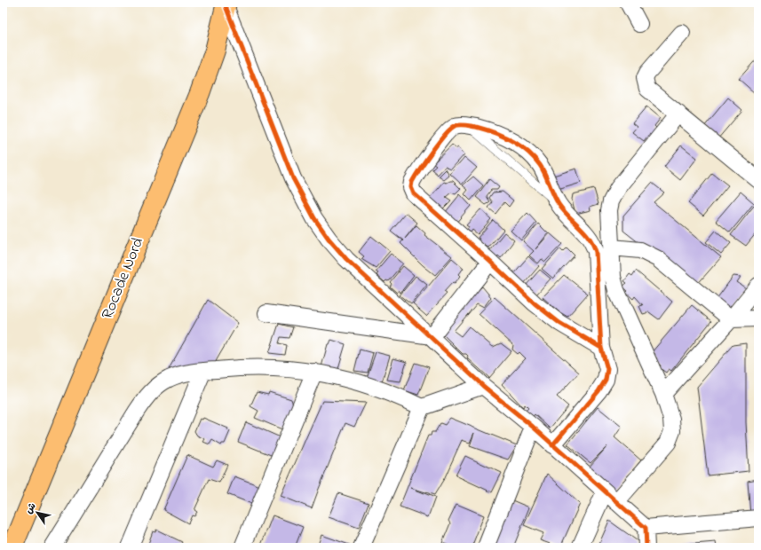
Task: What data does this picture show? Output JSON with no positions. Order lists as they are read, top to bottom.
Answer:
{
  "streets": {
    "highway": ["Rocade Nord"]
  },
  "north": "top left"
}
